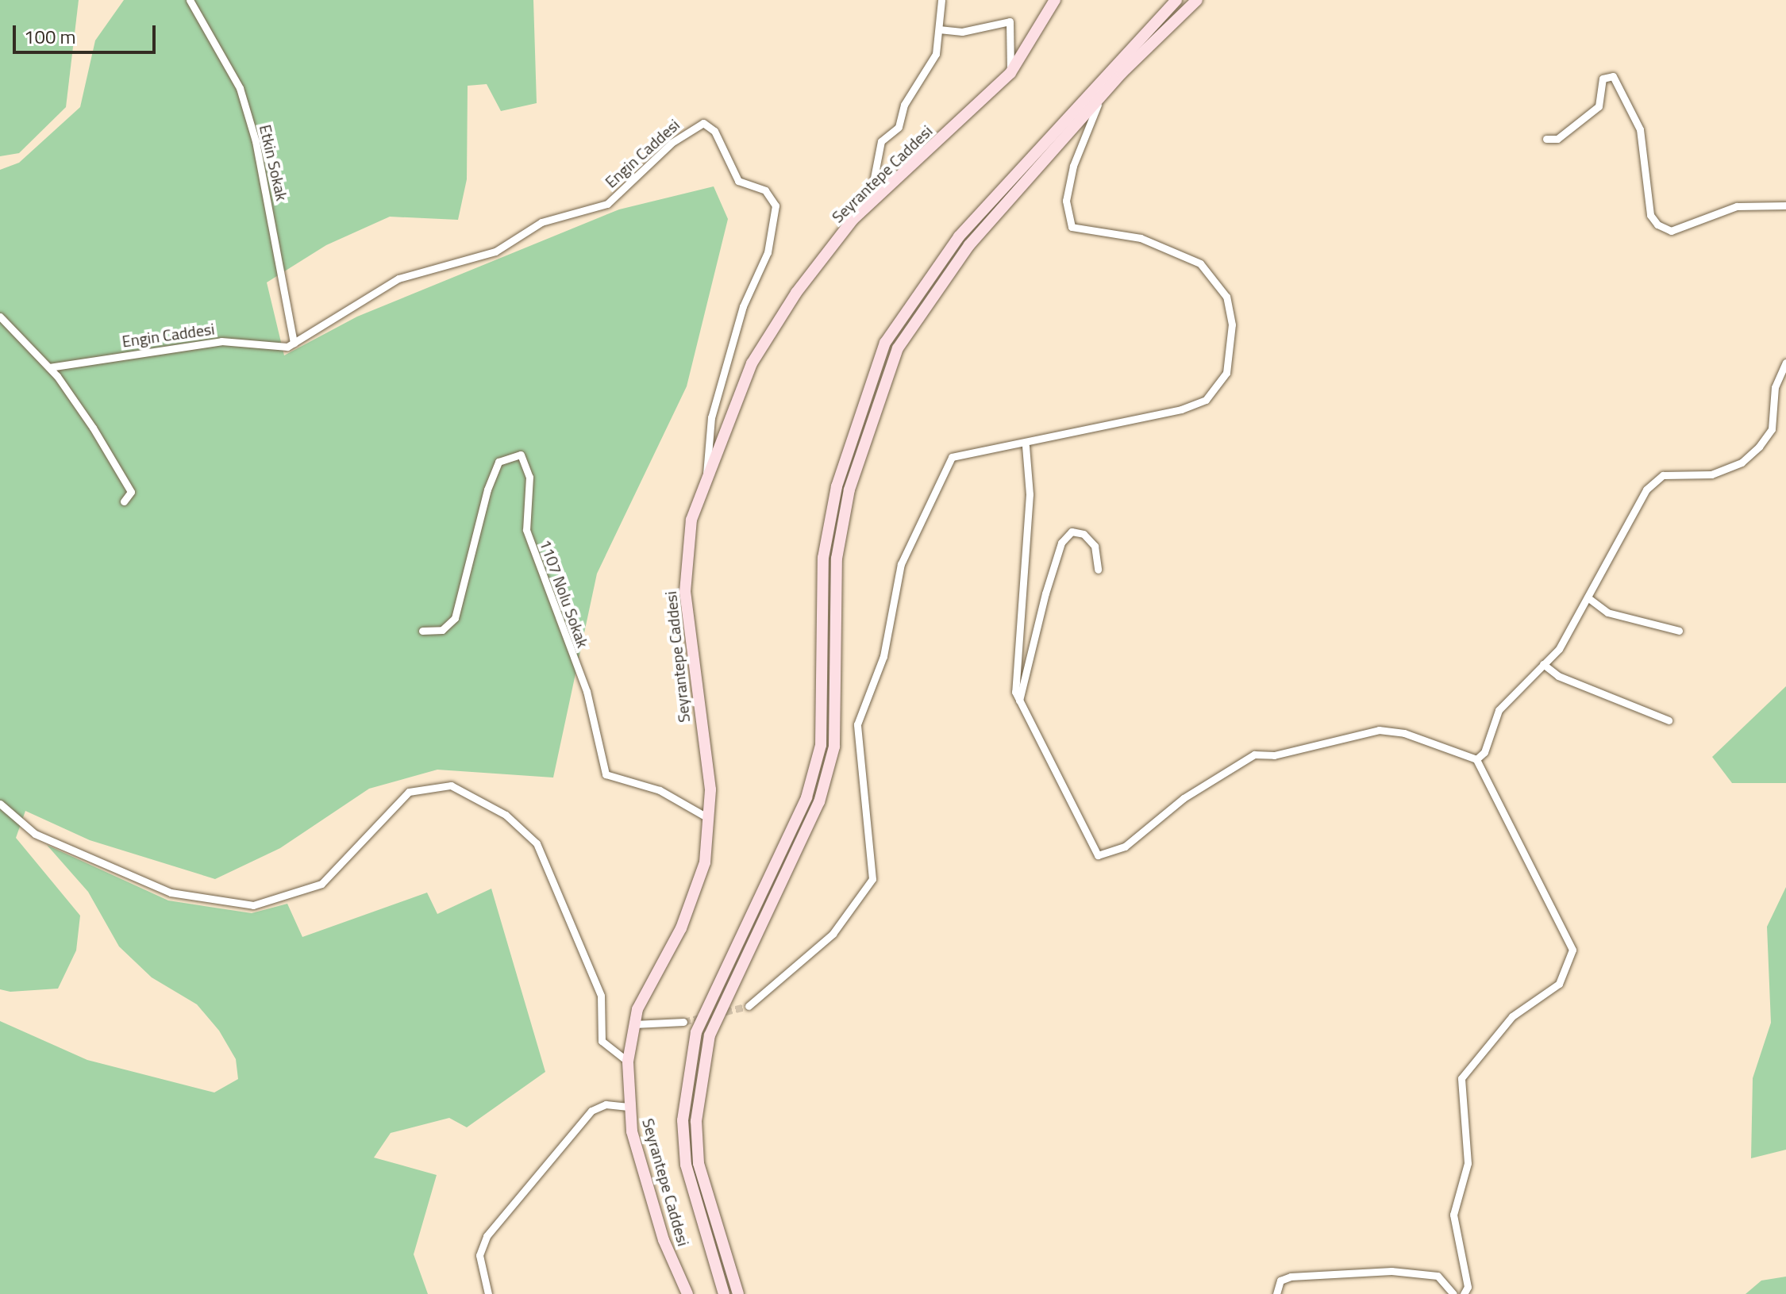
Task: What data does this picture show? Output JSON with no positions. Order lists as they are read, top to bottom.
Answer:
{
  "streets": {
    "main road": ["Seyrantepe Caddesi"],
    "street": ["Engin Caddesi", "Etkin Sokak", "1107 Nolu Sokak"]
  },
  "crossings": [
    ["Engin Caddesi", "Etkin Sokak"],
    ["Engin Caddesi", "Seyrantepe Caddesi"],
    ["Seyrantepe Caddesi", "1107 Nolu Sokak"]
  ],
  "scale_bar": "100 m"
}
